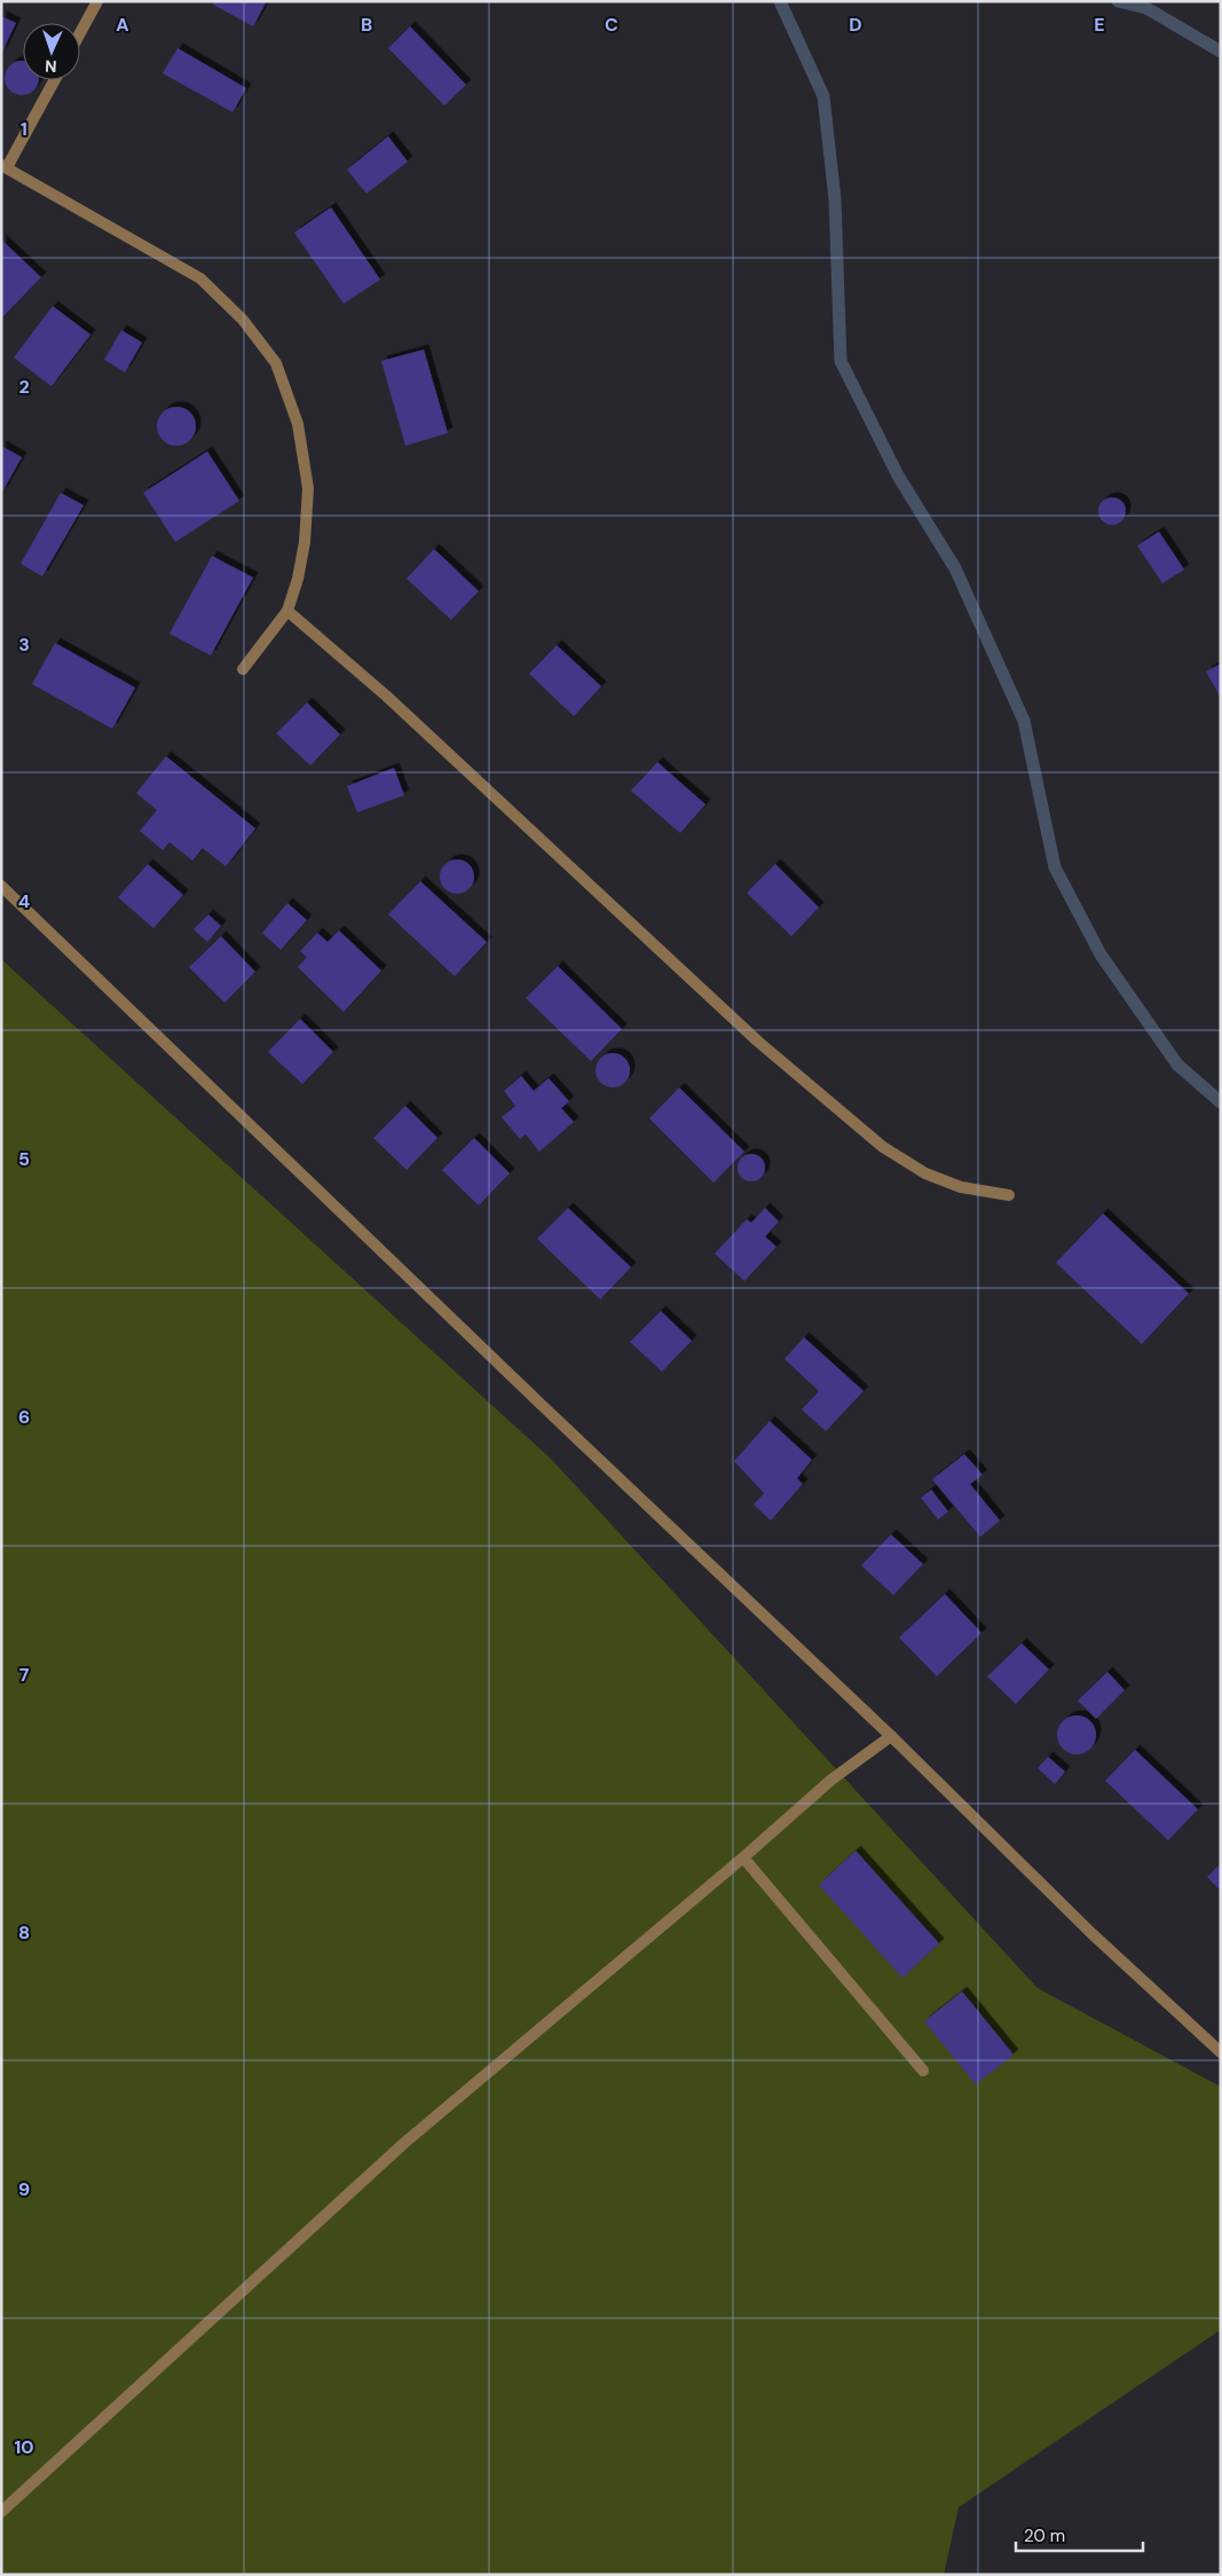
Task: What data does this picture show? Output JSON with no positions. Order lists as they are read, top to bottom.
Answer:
{
  "scale_bar": "20 m",
  "north": "bottom",
  "grid": {
    "columns": [
      "A",
      "B",
      "C",
      "D",
      "E"
    ],
    "rows": [
      "1",
      "2",
      "3",
      "4",
      "5",
      "6",
      "7",
      "8",
      "9",
      "10"
    ]
  }
}
